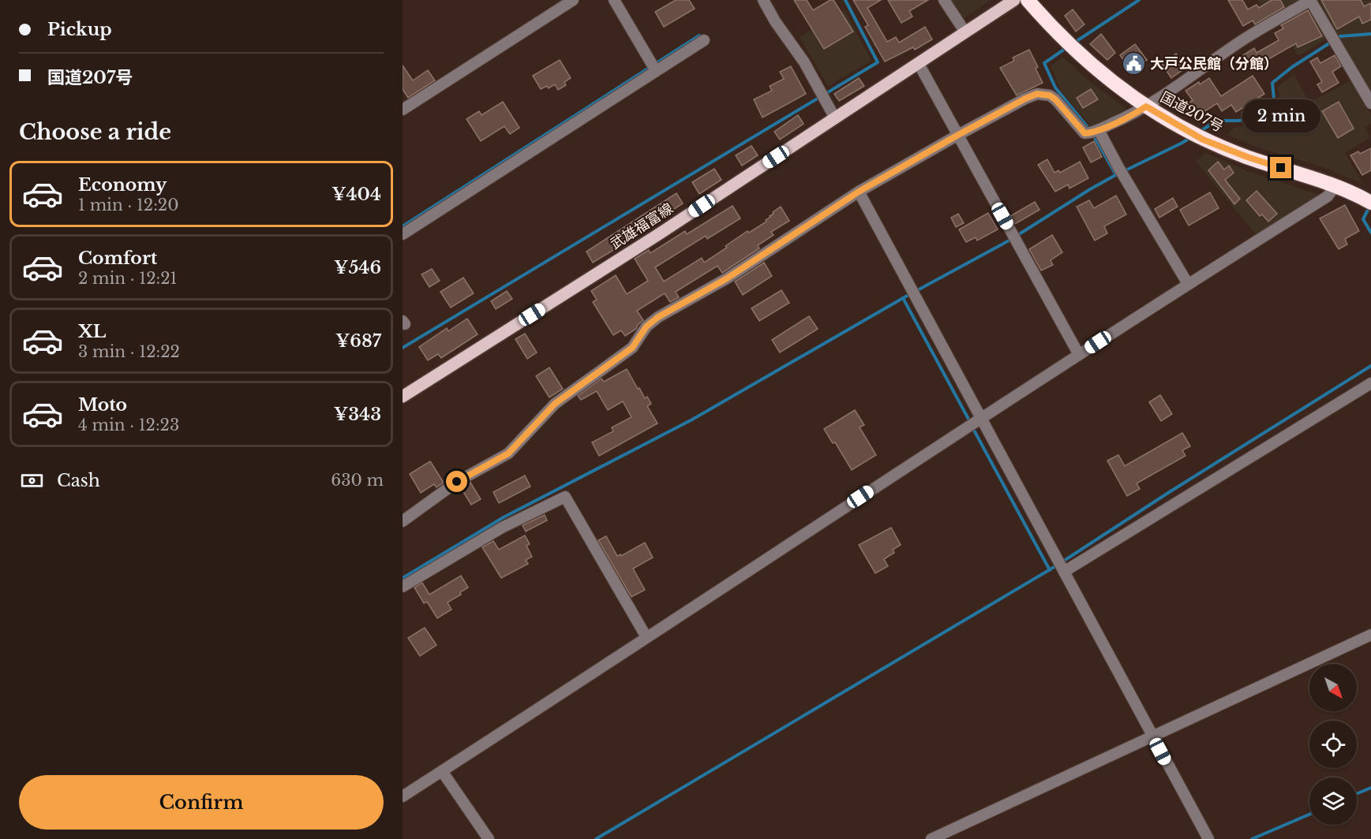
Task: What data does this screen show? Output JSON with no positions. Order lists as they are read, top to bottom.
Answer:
{
  "streets": {
    "highway": ["国道207号"],
    "main road": ["武雄福富線"]
  },
  "places": {
    "public building": ["大戸公民館（分館）"]
  },
  "north": "bottom right",
  "page": {
    "banner": ["Pickup", "国道207号"],
    "bubble": "2 min",
    "heading": "Choose a ride",
    "list": [
      {
        "name": "Economy",
        "note": "1 min · 12:20",
        "value": "¥404"
      },
      {
        "name": "Comfort",
        "note": "2 min · 12:21",
        "value": "¥546"
      },
      {
        "name": "XL",
        "note": "3 min · 12:22",
        "value": "¥687"
      },
      {
        "name": "Moto",
        "note": "4 min · 12:23",
        "value": "¥343"
      }
    ],
    "pay": ["Cash", "630 m"],
    "buttons": "Confirm"
  }
}
